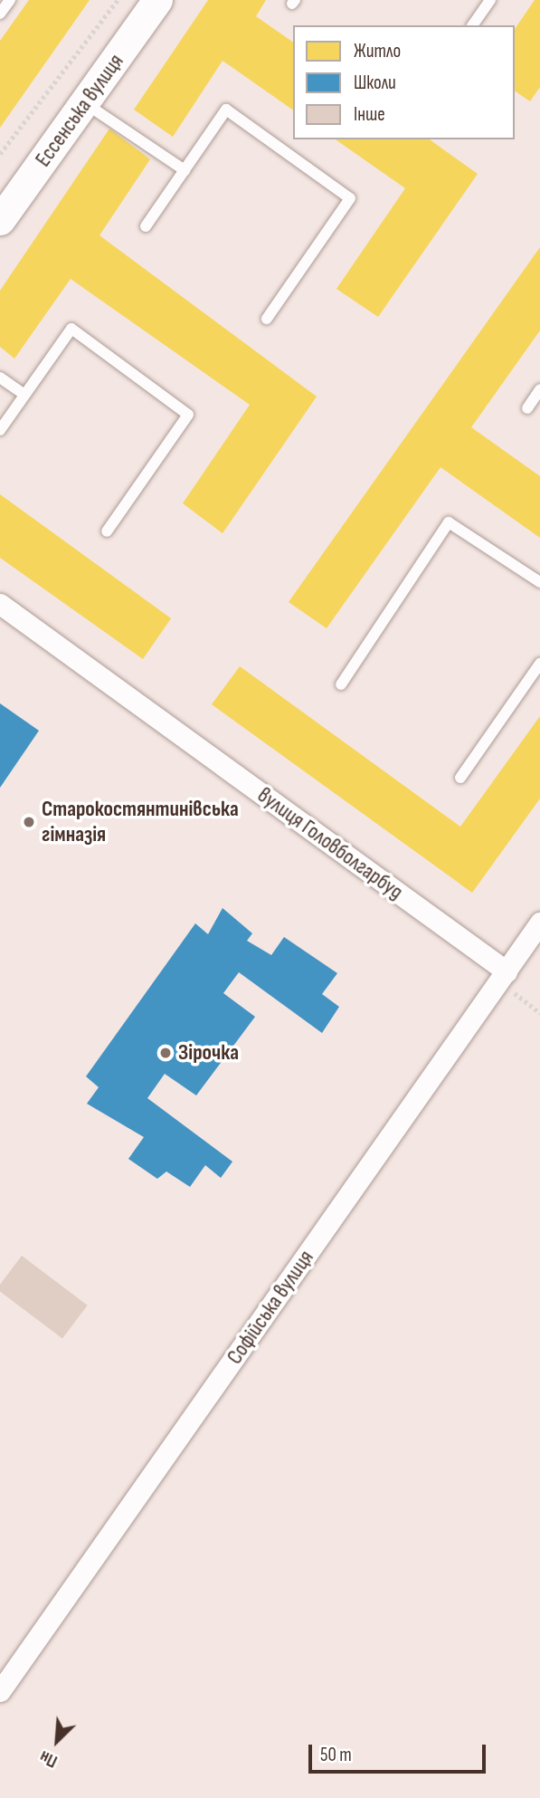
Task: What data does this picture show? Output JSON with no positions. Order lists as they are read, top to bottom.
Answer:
{
  "streets": {
    "street": ["Ессенська вулиця", "вулиця Головболгарбуд", "Софійська вулиця"]
  },
  "crossings": [
    ["вулиця Головболгарбуд", "Софійська вулиця"]
  ],
  "places": ["Старокостянтинівська гімназія", "Зірочка"],
  "legend": ["Житло", "Школи", "Інше"],
  "scale_bar": "50 m",
  "north": "bottom left"
}
